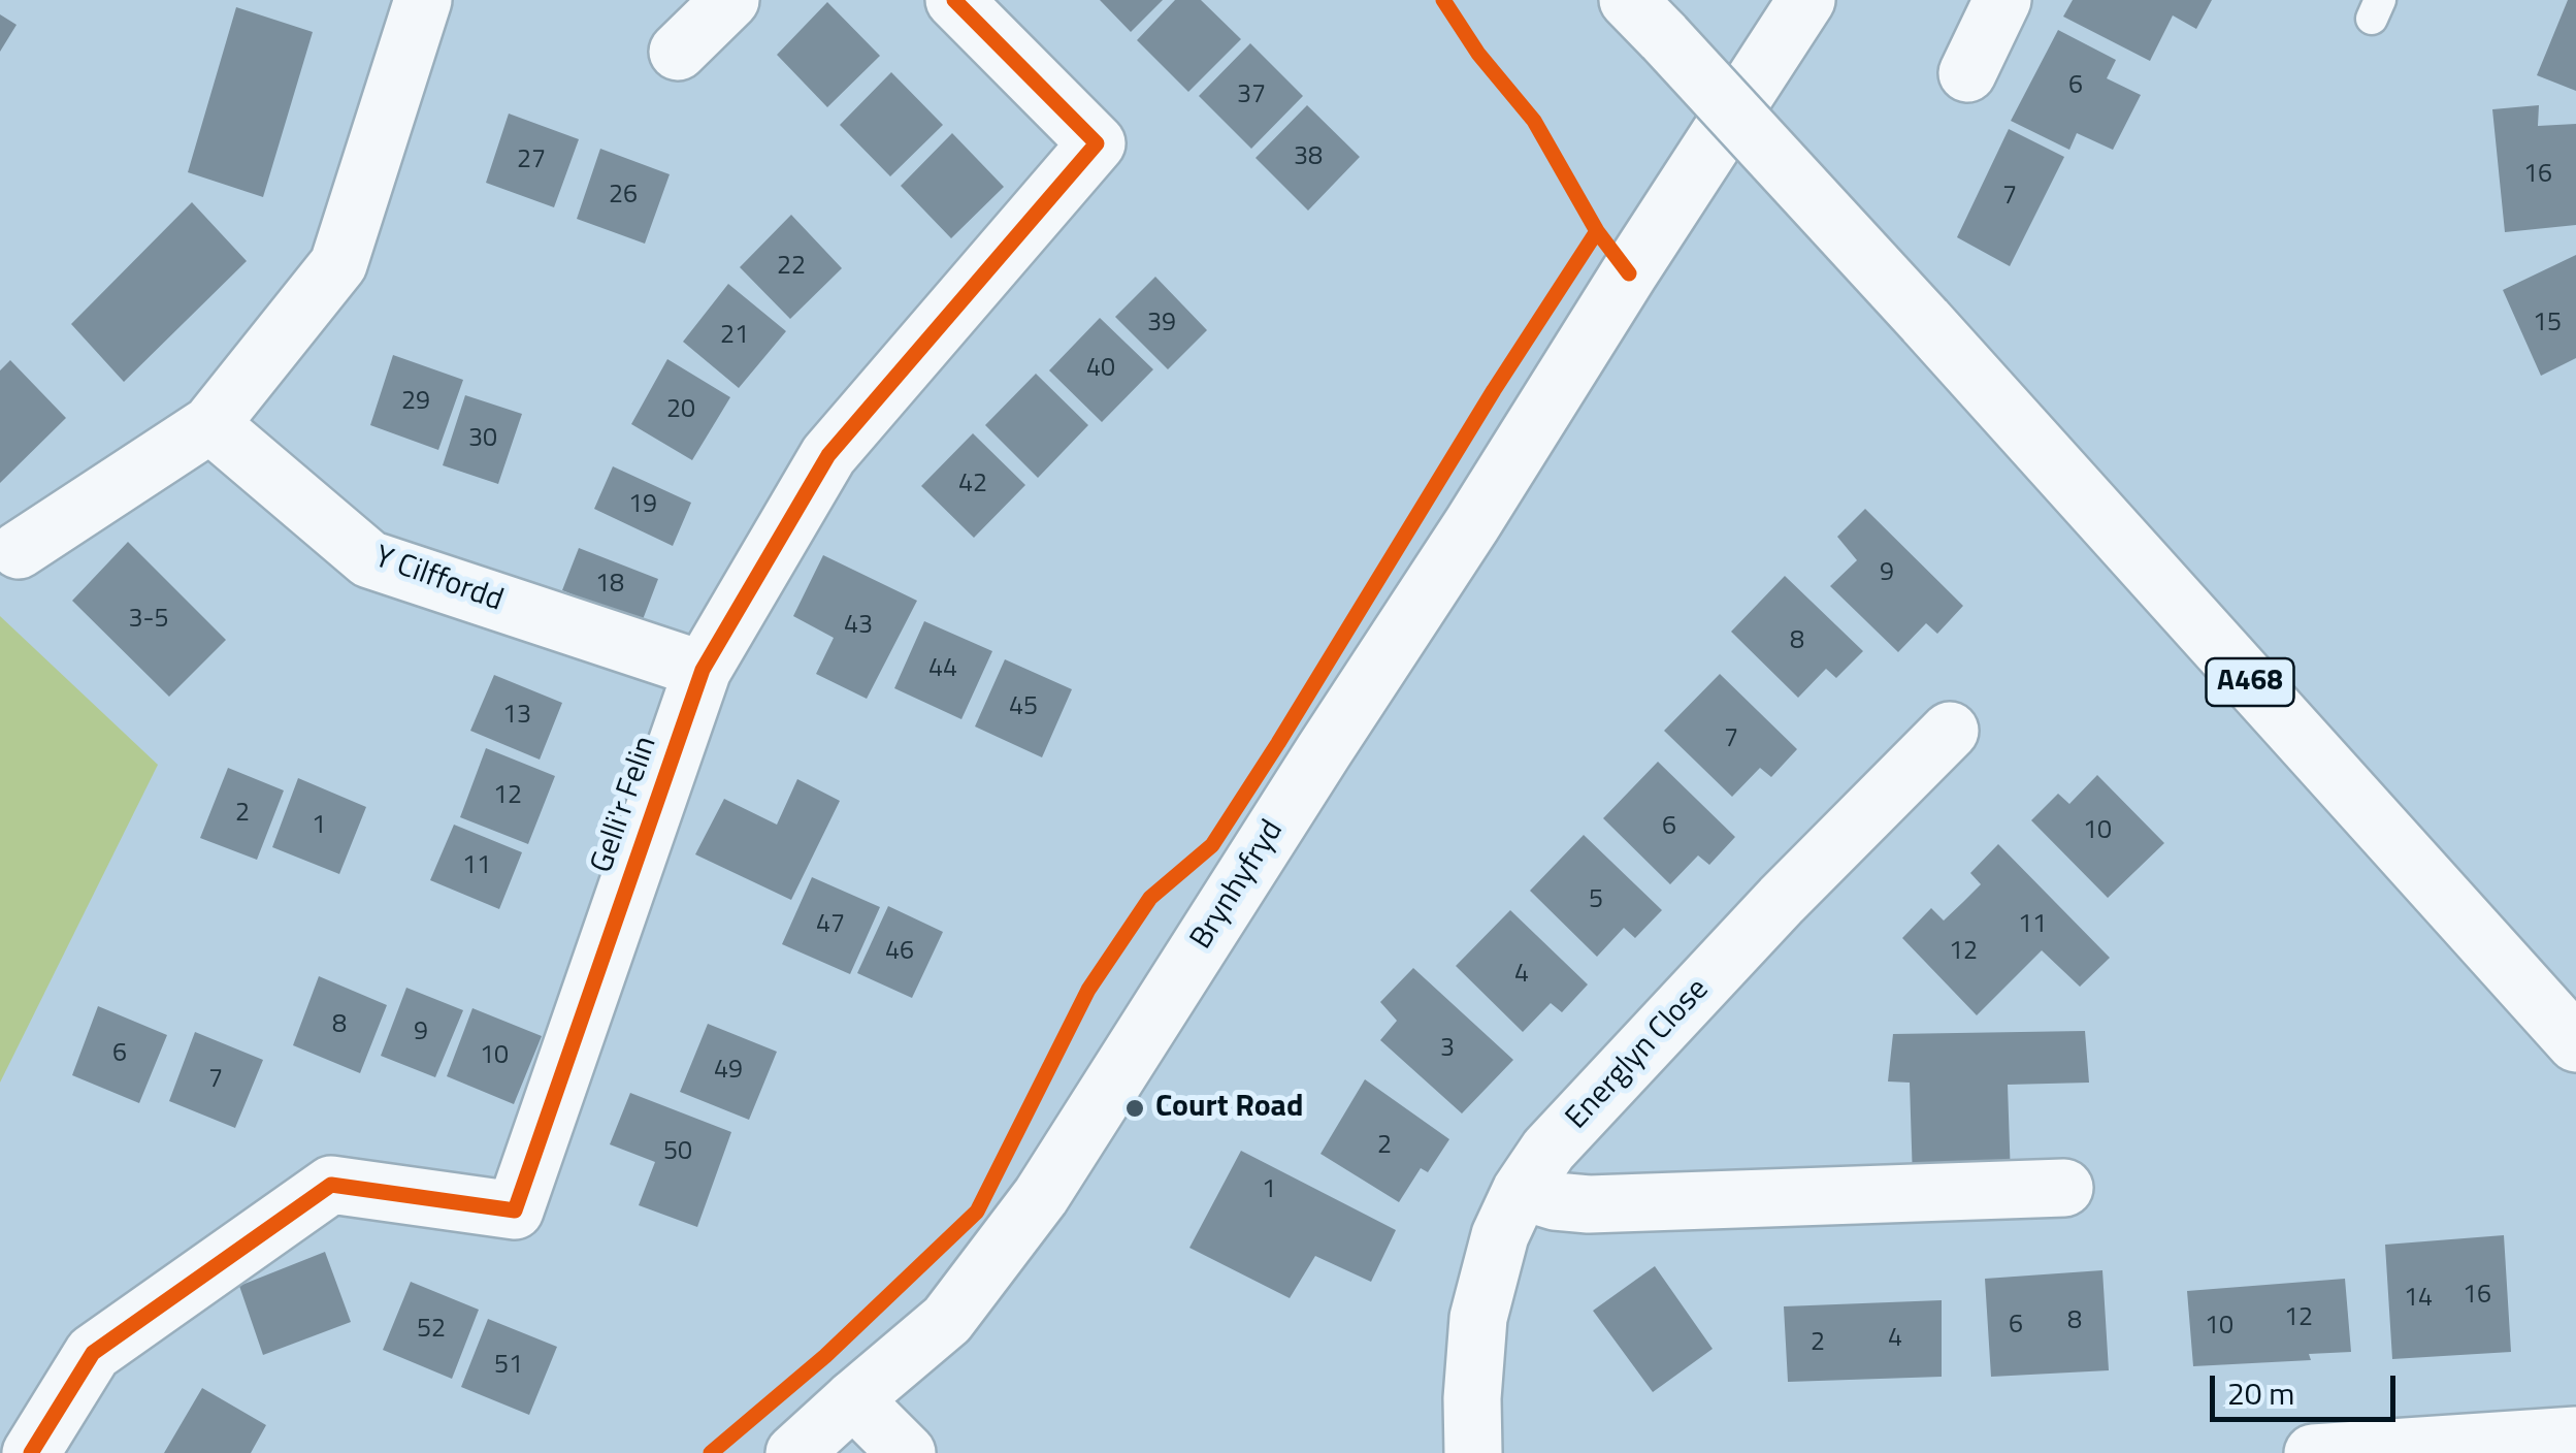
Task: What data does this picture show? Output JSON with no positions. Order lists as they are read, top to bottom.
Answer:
{
  "streets": {
    "street": [
      "Y Cilffordd",
      "A468",
      "Gelli'r Felin",
      "Brynhyfryd",
      "Energlyn Close"
    ]
  },
  "crossings": [
    ["Y Cilffordd", "Gelli'r Felin"]
  ],
  "places": ["Court Road"],
  "house_numbers": [
    "6",
    "37",
    "38",
    "27",
    "16",
    "26",
    "7",
    "22",
    "39",
    "15",
    "21",
    "40",
    "29",
    "20",
    "30",
    "42",
    "19",
    "9",
    "18",
    "3-5",
    "43",
    "8",
    "44",
    "45",
    "13",
    "7",
    "12",
    "2",
    "1",
    "6",
    "10",
    "11",
    "5",
    "47",
    "11",
    "46",
    "12",
    "4",
    "8",
    "9",
    "3",
    "6",
    "10",
    "49",
    "7",
    "2",
    "50",
    "1",
    "16",
    "14",
    "12",
    "8",
    "6",
    "10",
    "52",
    "4",
    "2",
    "51"
  ],
  "scale_bar": "20 m"
}
